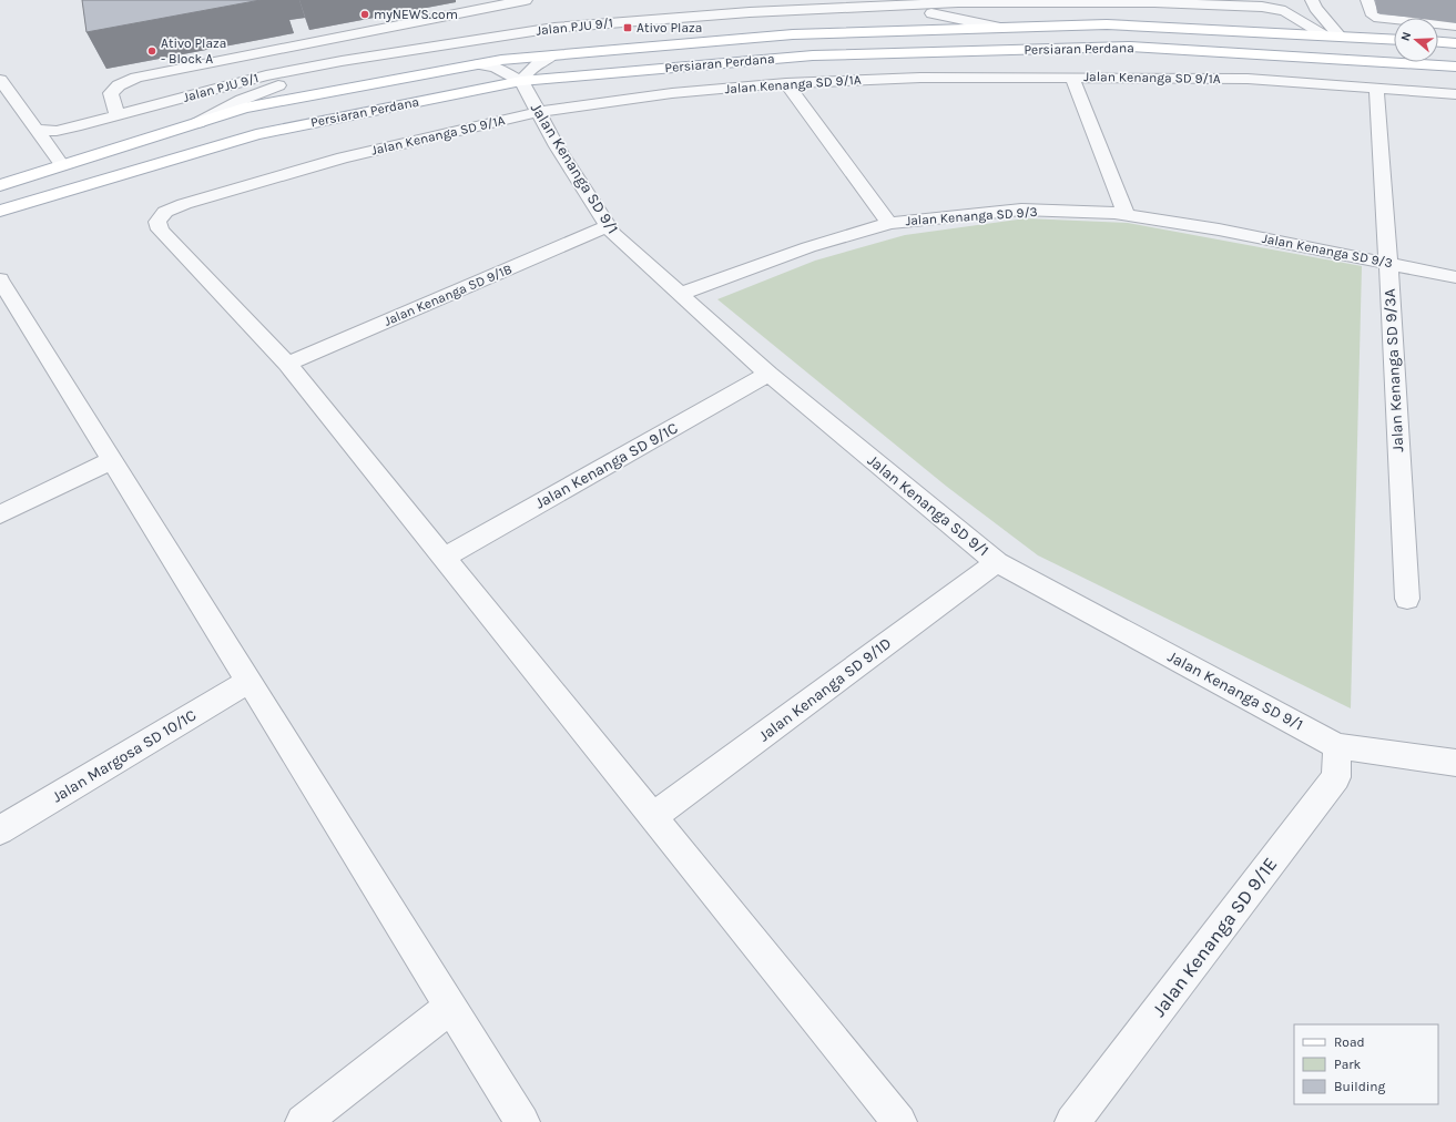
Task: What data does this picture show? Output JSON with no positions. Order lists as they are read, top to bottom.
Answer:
{
  "streets": {
    "main road": ["Persiaran Perdana"],
    "street": [
      "Jalan PJU 9/1",
      "Jalan Kenanga SD 9/1A",
      "Jalan Kenanga SD 9/1",
      "Jalan Kenanga SD 9/3",
      "Jalan Kenanga SD 9/1B",
      "Jalan Kenanga SD 9/3A",
      "Jalan Kenanga SD 9/1C",
      "Jalan Kenanga SD 9/1D",
      "Jalan Margosa SD 10/1C",
      "Jalan Kenanga SD 9/1E"
    ]
  },
  "crossings": [
    ["Jalan PJU 9/1", "Persiaran Perdana"],
    ["Persiaran Perdana", "Jalan Kenanga SD 9/1"],
    ["Jalan Kenanga SD 9/1A", "Jalan Kenanga SD 9/1"],
    ["Jalan Kenanga SD 9/1A", "Jalan Kenanga SD 9/1B"],
    ["Jalan Kenanga SD 9/1A", "Jalan Kenanga SD 9/3A"],
    ["Jalan Kenanga SD 9/1", "Jalan Kenanga SD 9/3"],
    ["Jalan Kenanga SD 9/1", "Jalan Kenanga SD 9/1B"],
    ["Jalan Kenanga SD 9/1", "Jalan Kenanga SD 9/1C"],
    ["Jalan Kenanga SD 9/1", "Jalan Kenanga SD 9/1D"],
    ["Jalan Kenanga SD 9/1", "Jalan Kenanga SD 9/1E"],
    ["Jalan Kenanga SD 9/3", "Jalan Kenanga SD 9/3A"]
  ],
  "places": {
    "other": ["myNEWS.com", "Ativo Plaza - Block A"],
    "transit": ["Ativo Plaza"]
  },
  "legend": ["Road", "Park", "Building"],
  "north": "left"
}
